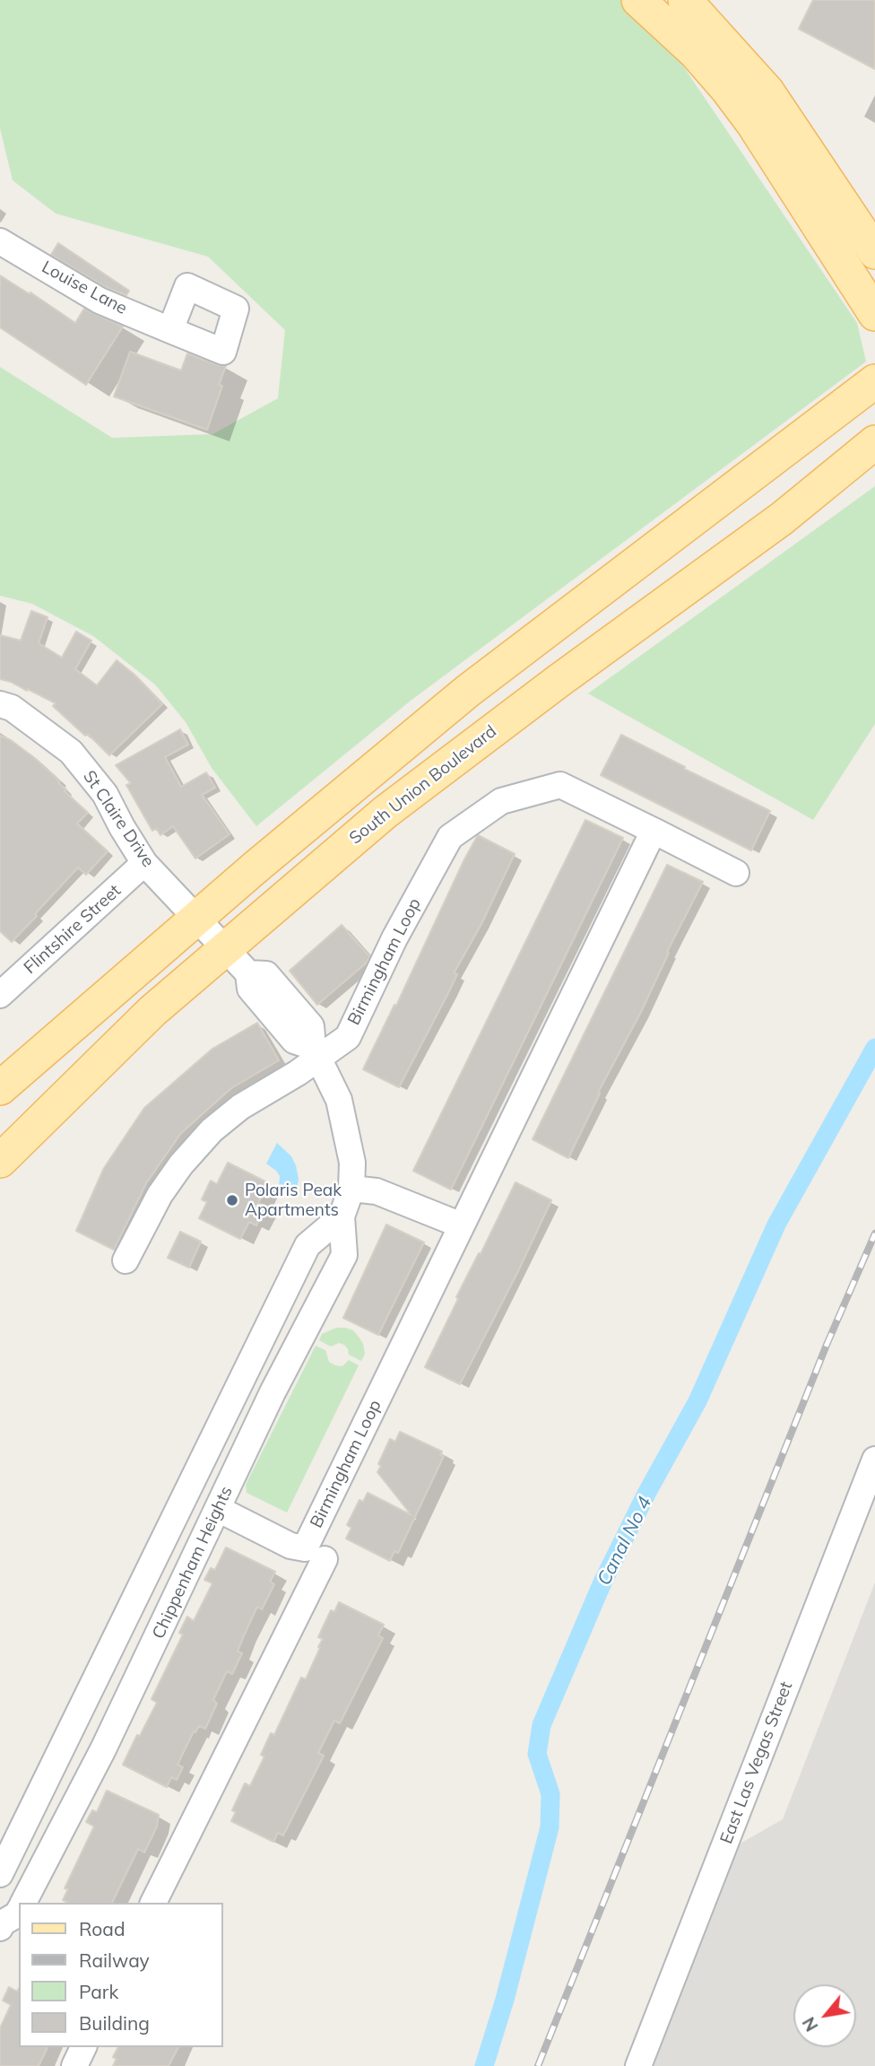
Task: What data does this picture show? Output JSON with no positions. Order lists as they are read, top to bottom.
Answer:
{
  "streets": {
    "main road": ["South Union Boulevard"],
    "street": [
      "Louise Lane",
      "St Claire Drive",
      "Flintshire Street",
      "Birmingham Loop",
      "Chippenham Heights",
      "East Las Vegas Street"
    ]
  },
  "crossings": [
    ["South Union Boulevard", "St Claire Drive"],
    ["South Union Boulevard", "Chippenham Heights"],
    ["St Claire Drive", "Flintshire Street"],
    ["St Claire Drive", "Chippenham Heights"],
    ["Birmingham Loop", "Chippenham Heights"]
  ],
  "water": ["Canal No 4"],
  "places": ["Polaris Peak Apartments"],
  "legend": [
    "Road",
    "Railway",
    "Park",
    "Building"
  ],
  "north": "bottom left"
}
